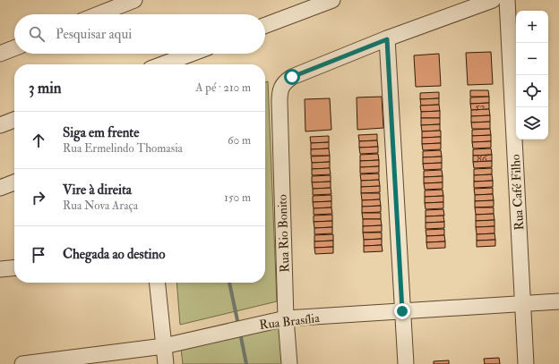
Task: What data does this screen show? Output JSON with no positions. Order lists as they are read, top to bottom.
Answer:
{
  "streets": {
    "street": ["Rua Café Filho", "Rua Rio Bonito", "Rua Brasília"]
  },
  "crossings": [
    ["Rua Café Filho", "Rua Brasília"],
    ["Rua Rio Bonito", "Rua Brasília"]
  ],
  "house_numbers": ["52", "86"],
  "page": {
    "map_buttons": ["+", "−"],
    "search": "Pesquisar aqui",
    "heading": ["3 min", "A pé · 210 m"],
    "list": [
      ["Siga em frente", "Rua Ermelindo Thomasia", "60 m"],
      ["Vire à direita", "Rua Nova Araça", "150 m"],
      "Chegada ao destino"
    ]
  }
}
